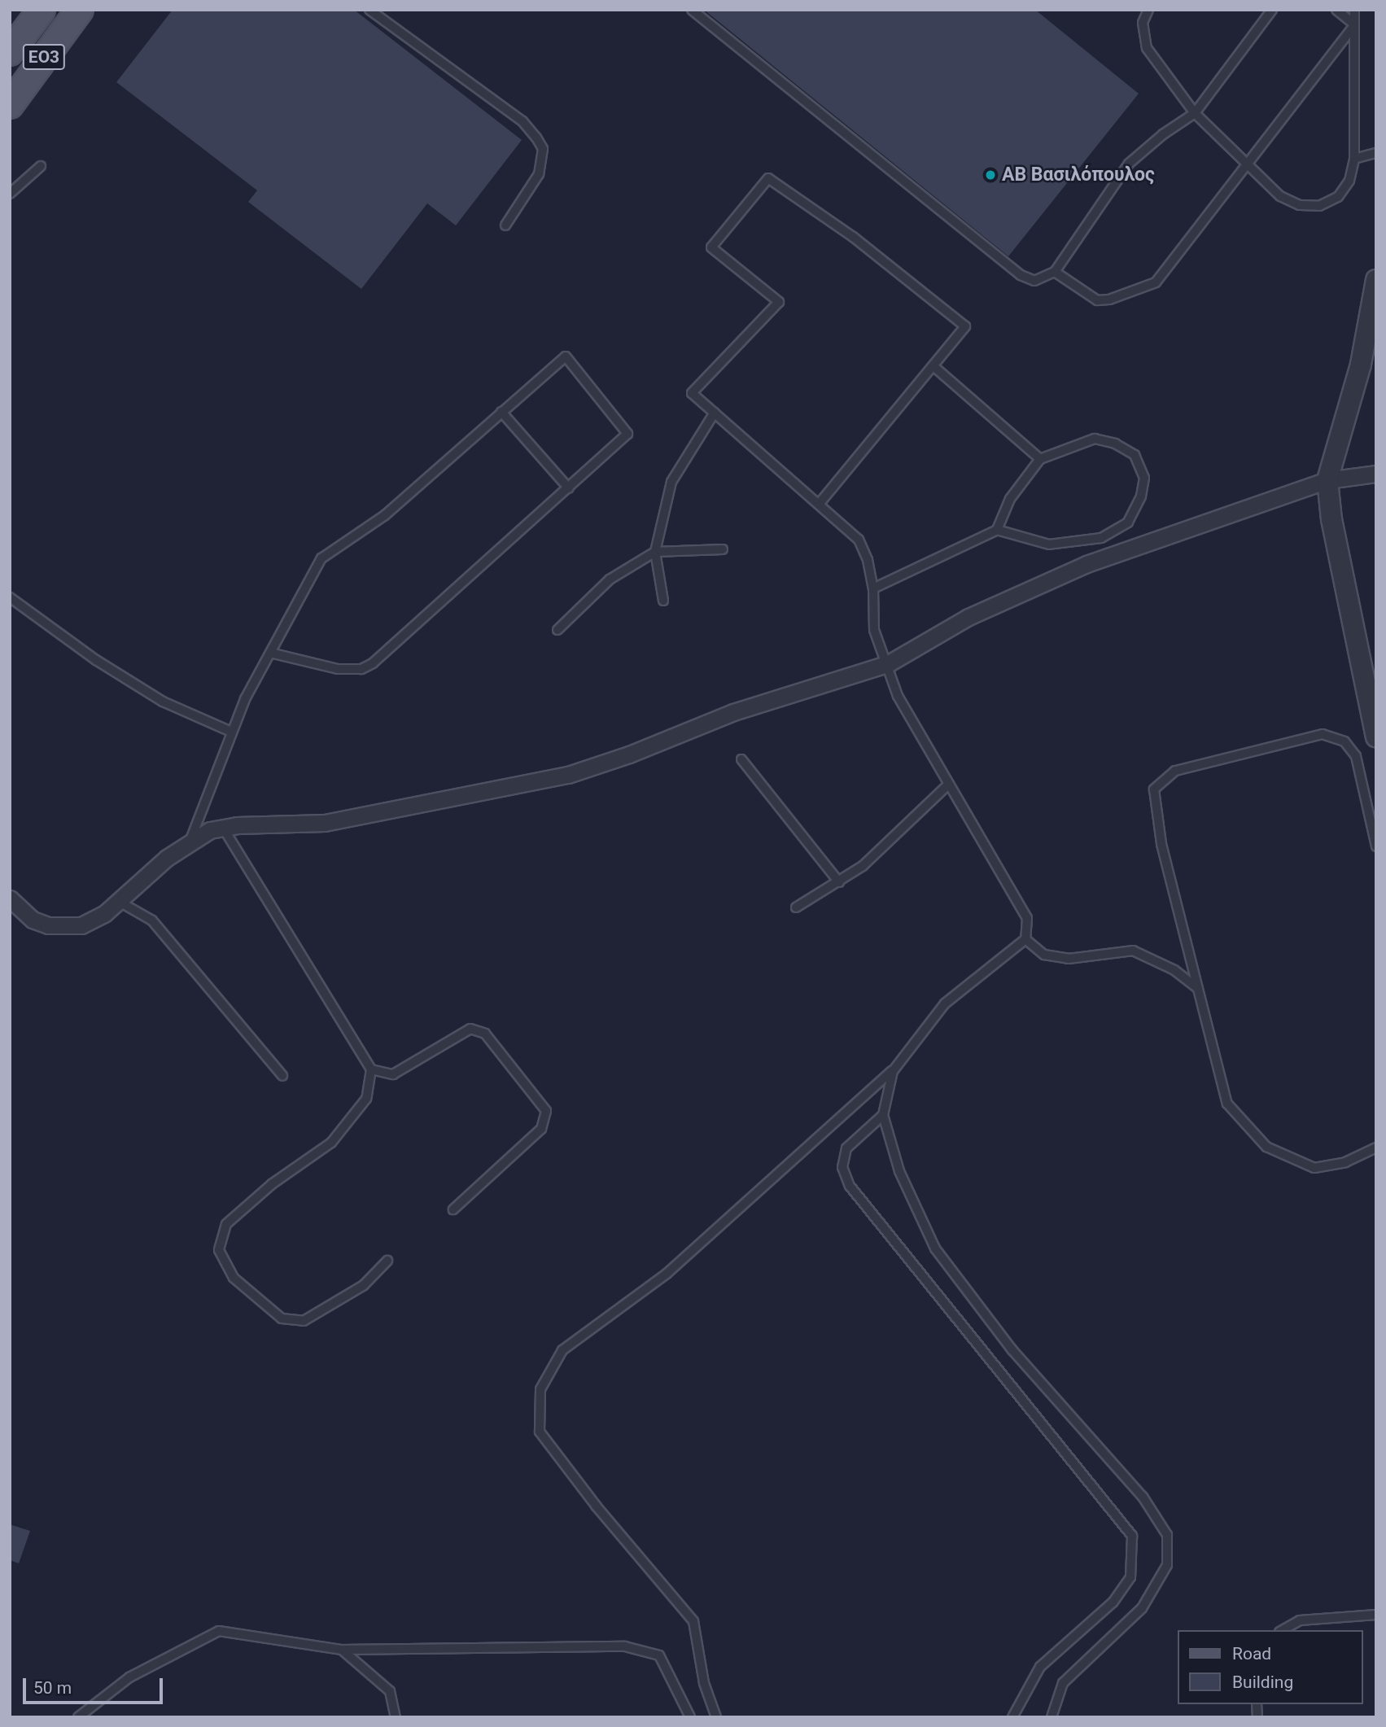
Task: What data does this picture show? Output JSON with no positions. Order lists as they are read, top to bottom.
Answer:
{
  "streets": {
    "main road": ["ΕΟ3"]
  },
  "places": ["ΑΒ Βασιλόπουλος"],
  "legend": ["Road", "Building"],
  "scale_bar": "50 m"
}
